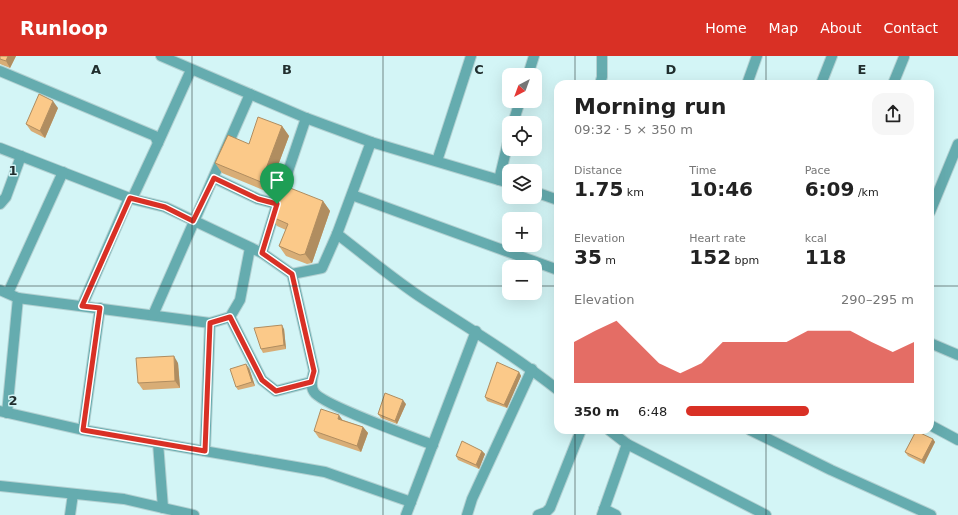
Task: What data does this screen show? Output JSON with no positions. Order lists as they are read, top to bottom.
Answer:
{
  "north": "bottom left",
  "page": {
    "header": "Runloop",
    "nav": [
      "Home",
      "Map",
      "About",
      "Contact"
    ],
    "map_buttons": ["+", "−"],
    "heading": ["Morning run", "09:32 · 5 × 350 m"],
    "stats": [
      ["Distance", "1.75 km"],
      ["Time", "10:46"],
      ["Pace", "6:09 /km"],
      ["Elevation", "35 m"],
      ["Heart rate", "152 bpm"],
      ["kcal", "118"]
    ],
    "chart": ["Elevation", "290–295 m"],
    "list": [
      {
        "name": "350 m",
        "note": "6:48"
      }
    ]
  },
  "grid": {
    "columns": [
      "A",
      "B",
      "C",
      "D",
      "E"
    ],
    "rows": ["1", "2"]
  }
}
